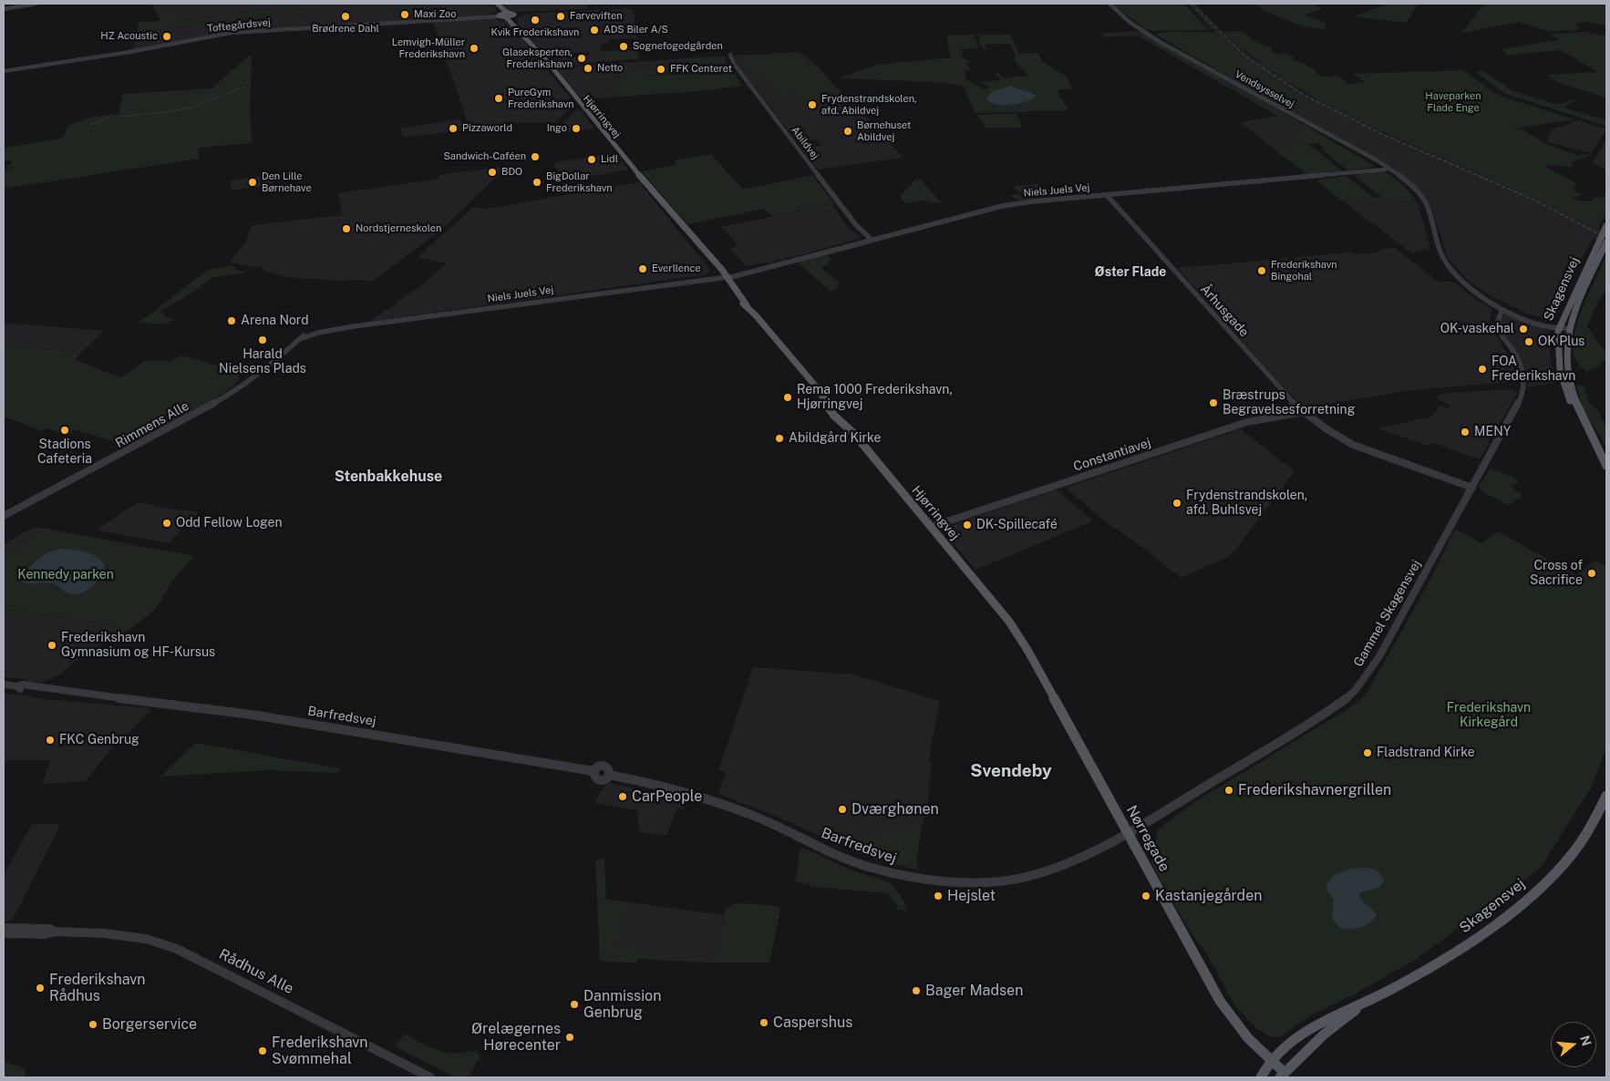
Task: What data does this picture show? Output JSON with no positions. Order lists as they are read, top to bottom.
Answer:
{
  "streets": {
    "main road": ["Hjørringvej", "Skagensvej", "Nørregade"],
    "street": [
      "Toftegårdsvej",
      "Vendsysselvej",
      "Abildvej",
      "Niels Juels Vej",
      "Århusgade",
      "Rimmens Alle",
      "Constantiavej",
      "Gammel Skagensvej",
      "Barfredsvej",
      "Rådhus Alle"
    ]
  },
  "crossings": [
    ["Vendsysselvej", "Niels Juels Vej"],
    ["Vendsysselvej", "Skagensvej"],
    ["Vendsysselvej", "Gammel Skagensvej"],
    ["Hjørringvej", "Niels Juels Vej"],
    ["Hjørringvej", "Constantiavej"],
    ["Hjørringvej", "Nørregade"],
    ["Abildvej", "Niels Juels Vej"],
    ["Niels Juels Vej", "Århusgade"],
    ["Niels Juels Vej", "Rimmens Alle"],
    ["Skagensvej", "Nørregade"],
    ["Århusgade", "Constantiavej"],
    ["Århusgade", "Gammel Skagensvej"],
    ["Gammel Skagensvej", "Barfredsvej"],
    ["Gammel Skagensvej", "Nørregade"],
    ["Barfredsvej", "Nørregade"]
  ],
  "districts": ["Øster Flade", "Stenbakkehuse", "Svendeby"],
  "parks": ["Haveparken Flade Enge", "Kennedy parken", "Frederikshavn Kirkegård"],
  "places": [
    "Maxi Zoo",
    "Brødrene Dahl",
    "Farveviften",
    "Kvik Frederikshavn",
    "ADS Biler A/S",
    "HZ Acoustic",
    "Sognefogedgården",
    "Lemvigh-Müller Frederikshavn",
    "Glaseksperten, Frederikshavn",
    "Netto",
    "FFK Centeret",
    "PureGym Frederikshavn",
    "Frydenstrandskolen, afd. Abildvej",
    "Pizzaworld",
    "Ingo",
    "Børnehuset Abildvej",
    "Sandwich-Caféen",
    "Lidl",
    "BDO",
    "Den Lille Børnehave",
    "BigDollar Frederikshavn",
    "Nordstjerneskolen",
    "Everllence",
    "Frederikshavn Bingohal",
    "Arena Nord",
    "OK-vaskehal",
    "Harald Nielsens Plads",
    "OK Plus",
    "FOA Frederikshavn",
    "Rema 1000 Frederikshavn, Hjørringvej",
    "Bræstrups Begravelsesforretning",
    "Stadions Cafeteria",
    "MENY",
    "Abildgård Kirke",
    "Frydenstrandskolen, afd. Buhlsvej",
    "Odd Fellow Logen",
    "DK-Spillecafé",
    "Cross of Sacrifice",
    "Frederikshavn Gymnasium og HF-Kursus",
    "FKC Genbrug",
    "Fladstrand Kirke",
    "Frederikshavnergrillen",
    "CarPeople",
    "Dværghønen",
    "Hejslet",
    "Kastanjegården",
    "Frederikshavn Rådhus",
    "Bager Madsen",
    "Danmission Genbrug",
    "Caspershus",
    "Borgerservice",
    "Ørelægernes Hørecenter",
    "Frederikshavn Svømmehal"
  ],
  "north": "right"
}
